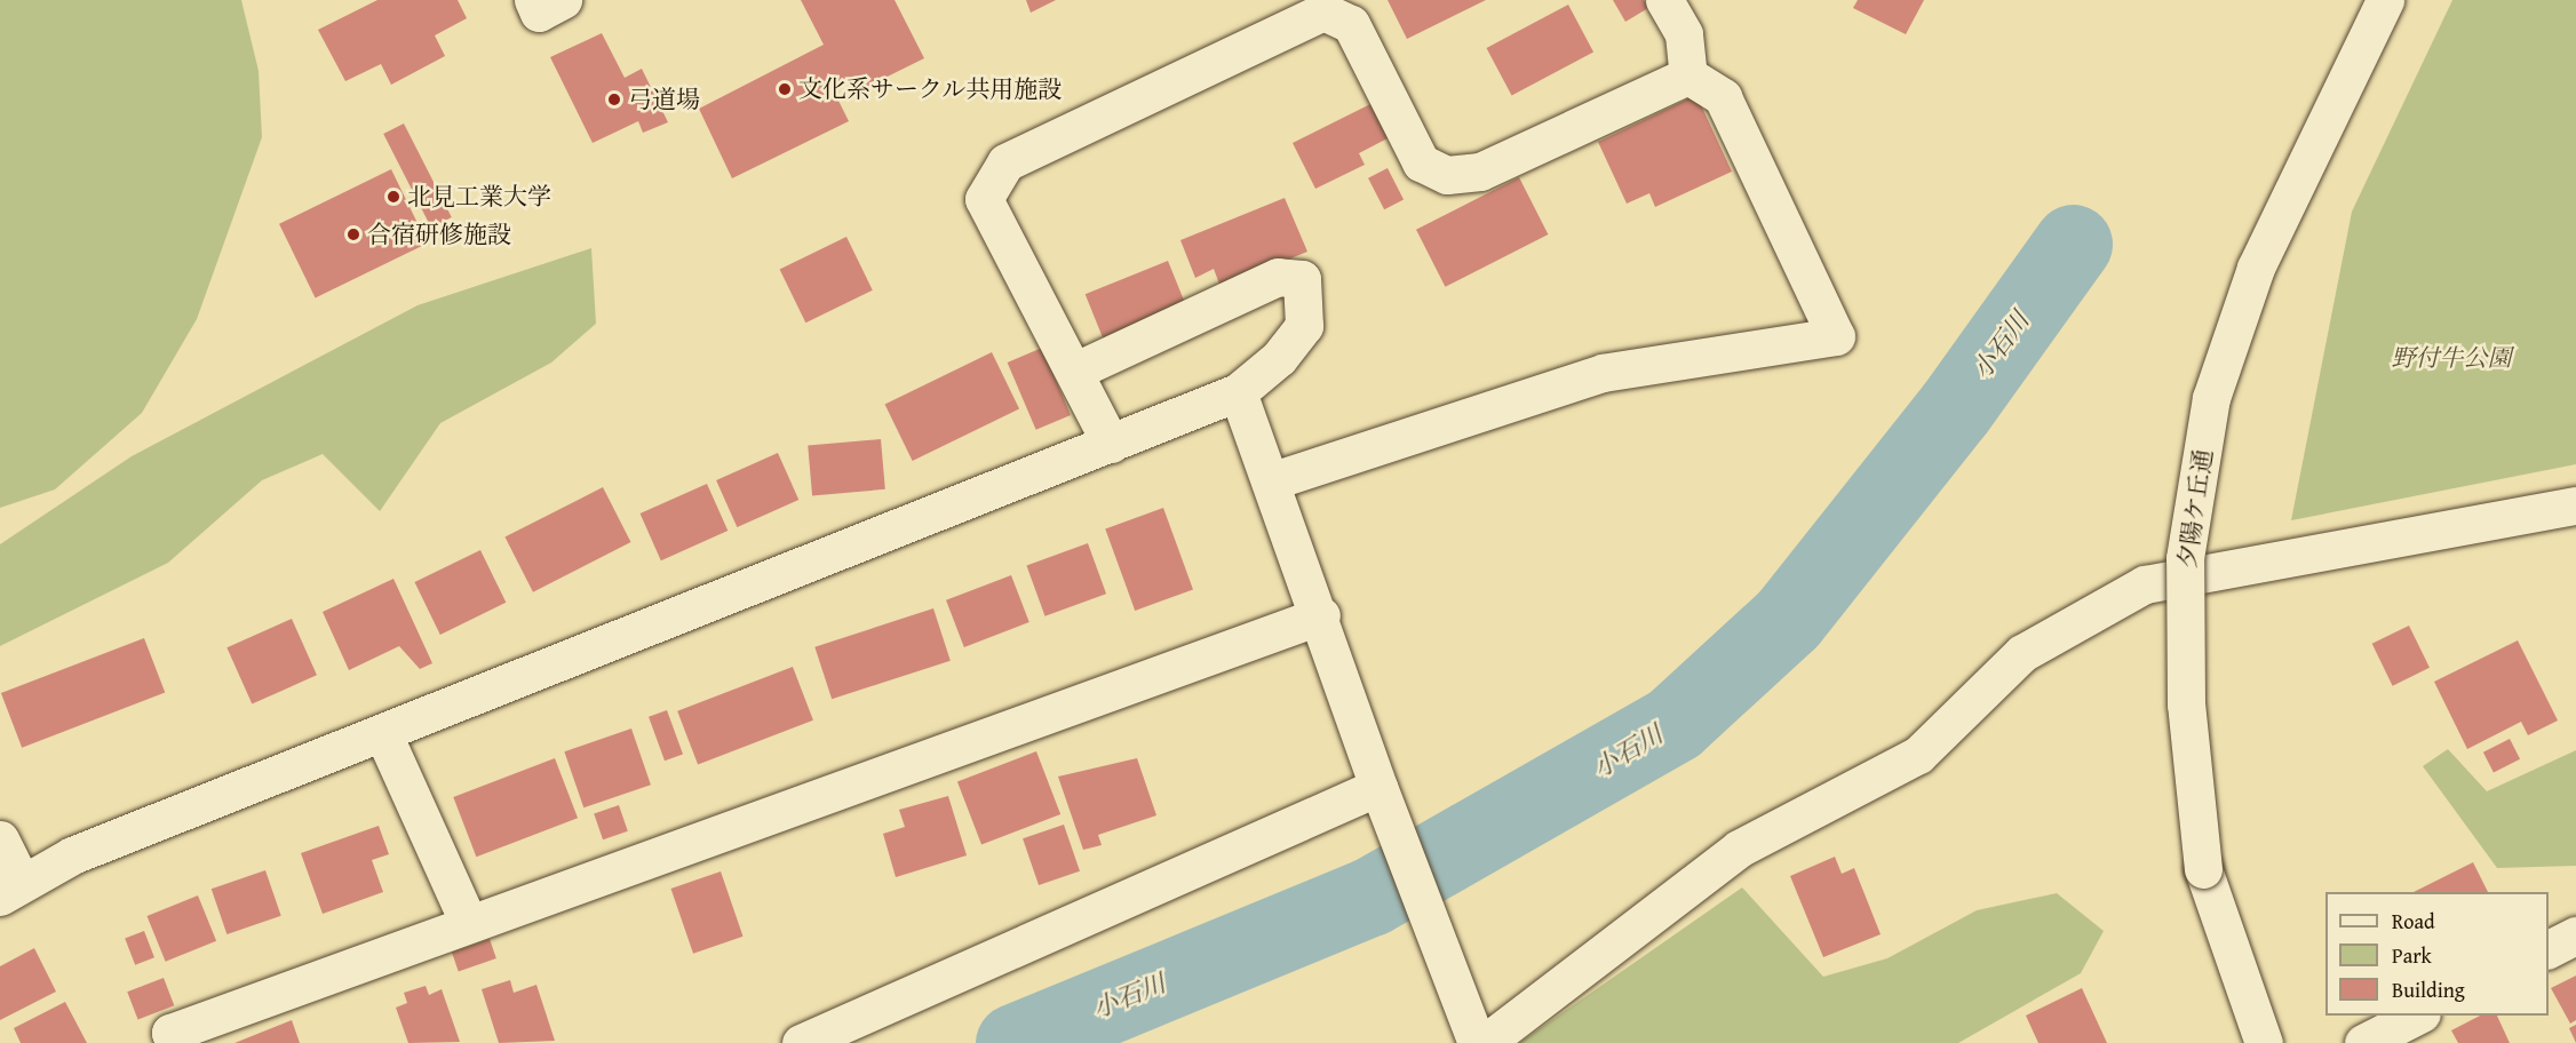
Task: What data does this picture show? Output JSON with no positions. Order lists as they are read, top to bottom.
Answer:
{
  "streets": {
    "street": ["夕陽ケ丘通"]
  },
  "water": ["小石川"],
  "parks": ["野付牛公園"],
  "places": [
    "文化系サークル共用施設",
    "弓道場",
    "北見工業大学",
    "合宿研修施設"
  ],
  "legend": ["Road", "Park", "Building"]
}
